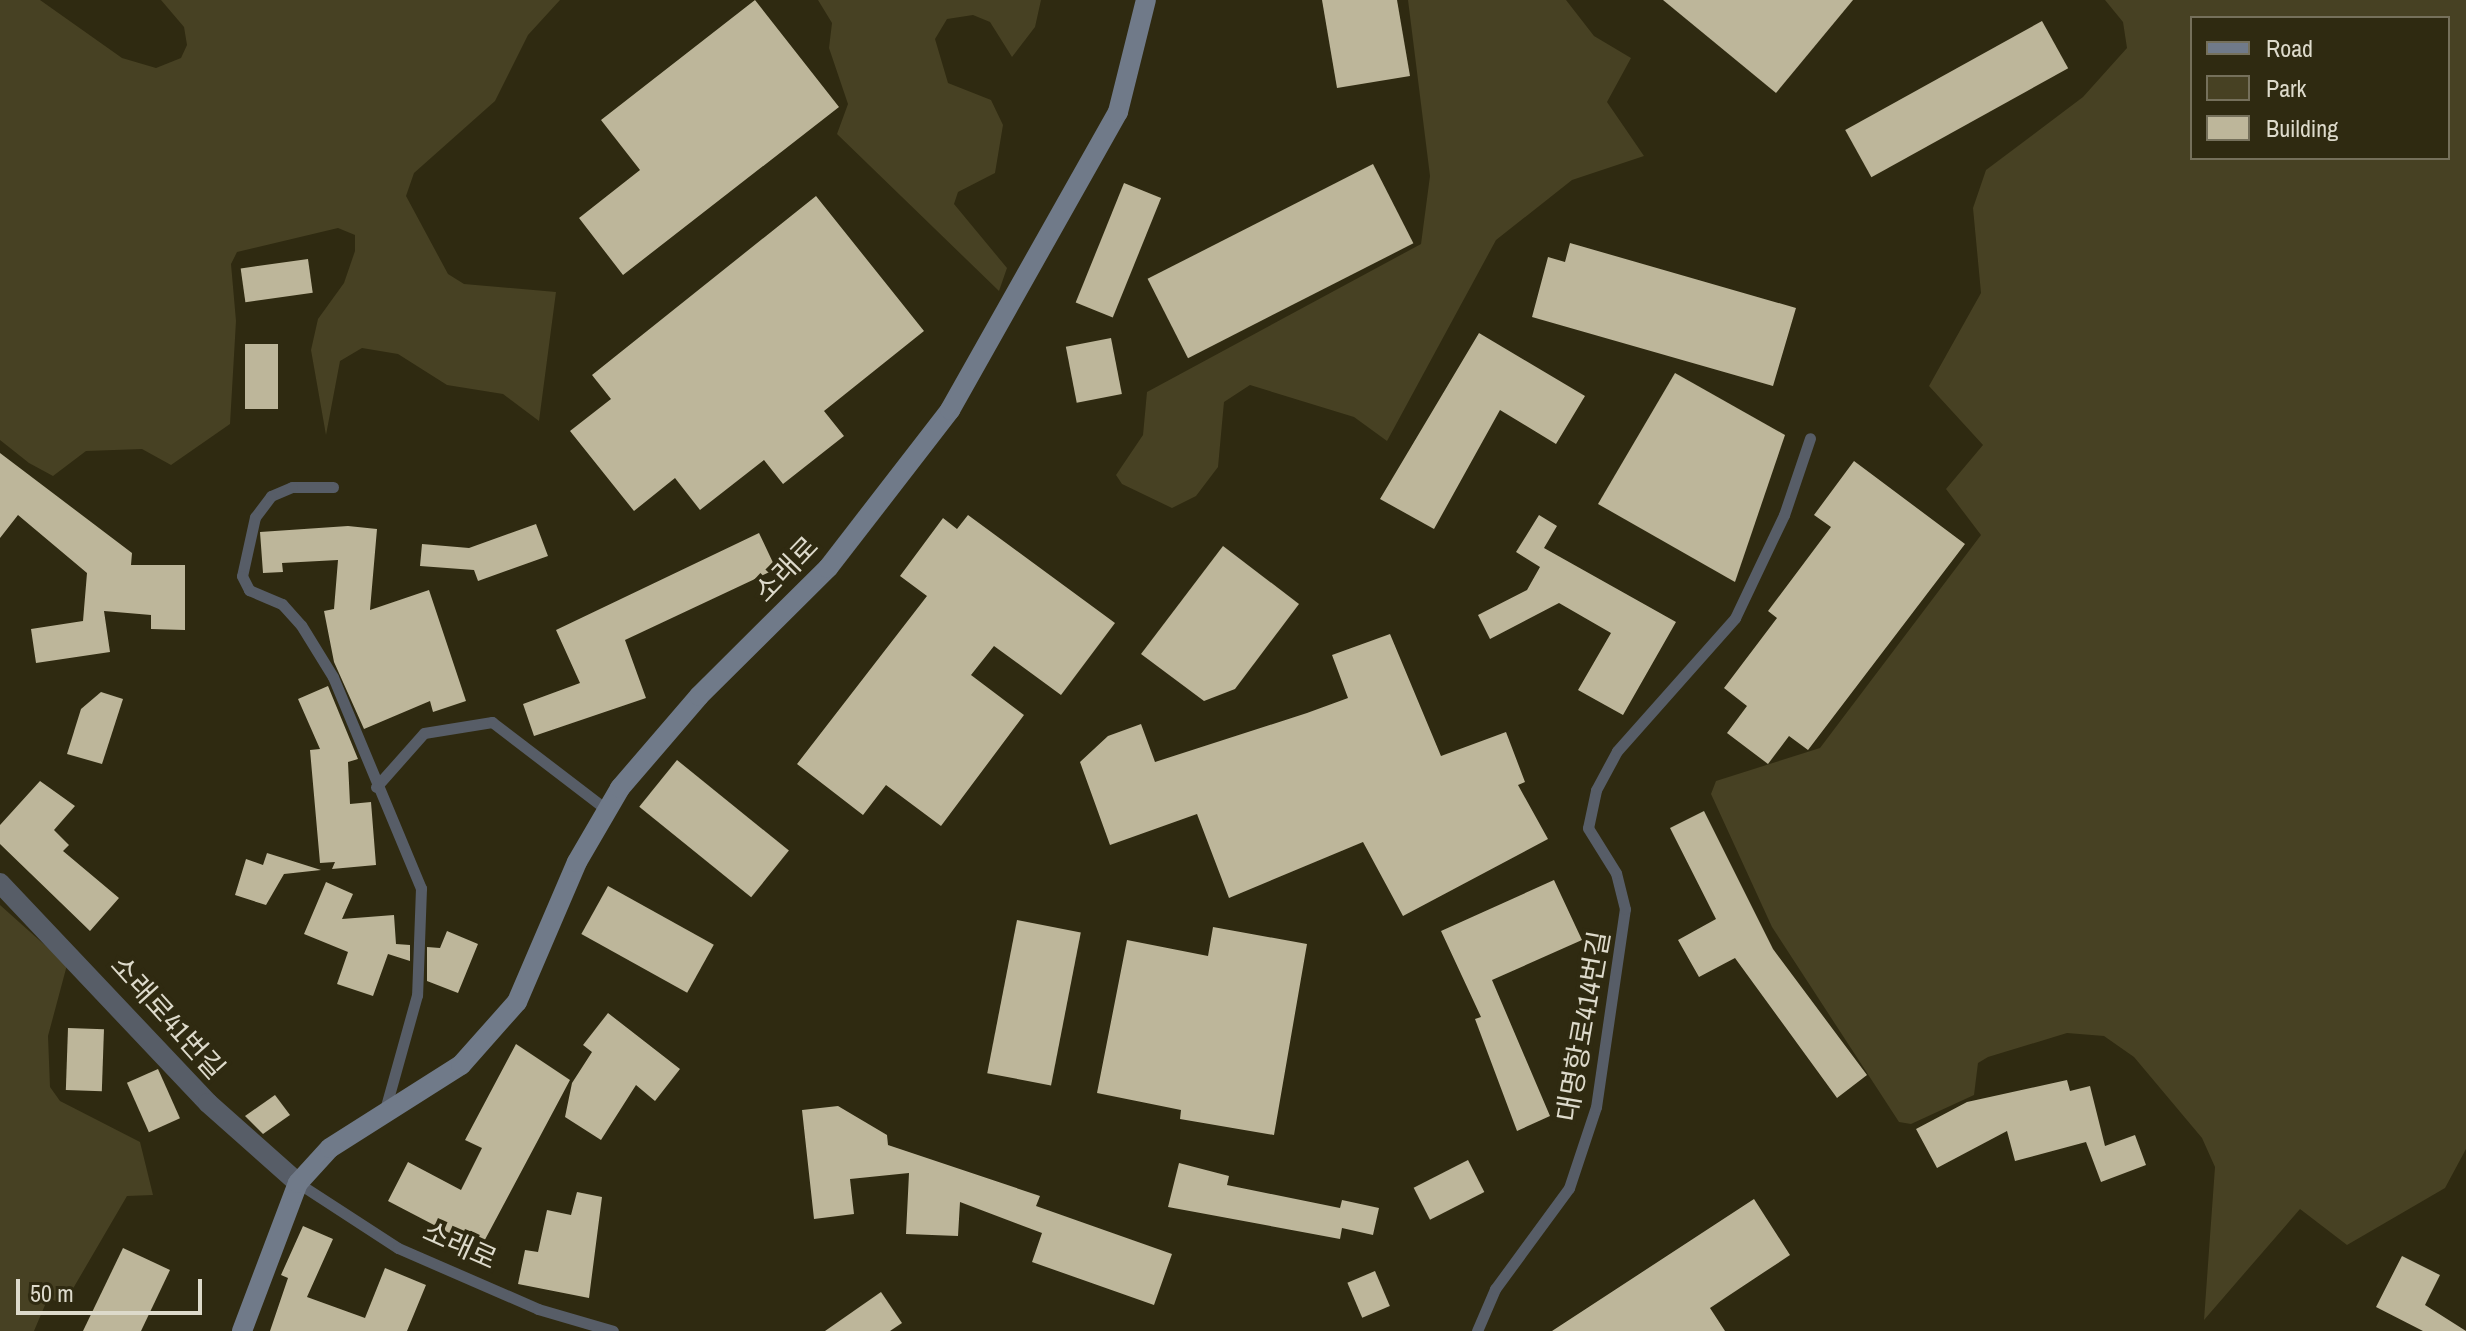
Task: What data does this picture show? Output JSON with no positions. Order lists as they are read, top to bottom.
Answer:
{
  "streets": {
    "street": ["소래로", "소래로41번길"],
    "lane": ["대명항로414번길"]
  },
  "crossings": [
    ["소래로", "소래로41번길"]
  ],
  "legend": ["Road", "Park", "Building"],
  "scale_bar": "50 m"
}
